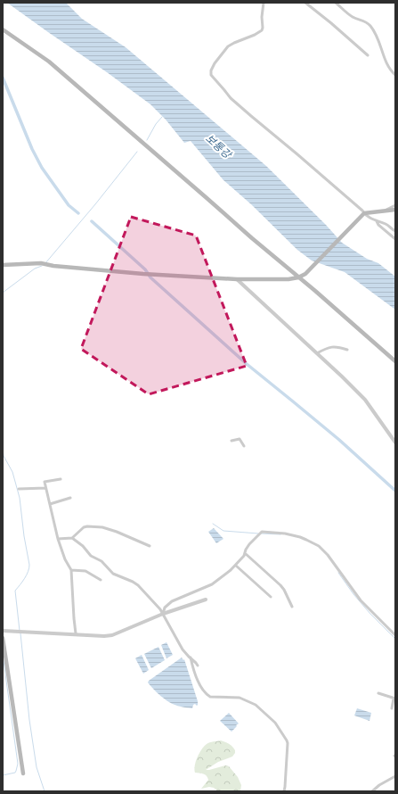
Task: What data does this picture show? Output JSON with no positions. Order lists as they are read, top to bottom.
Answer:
{
  "water": ["보통강"]
}
